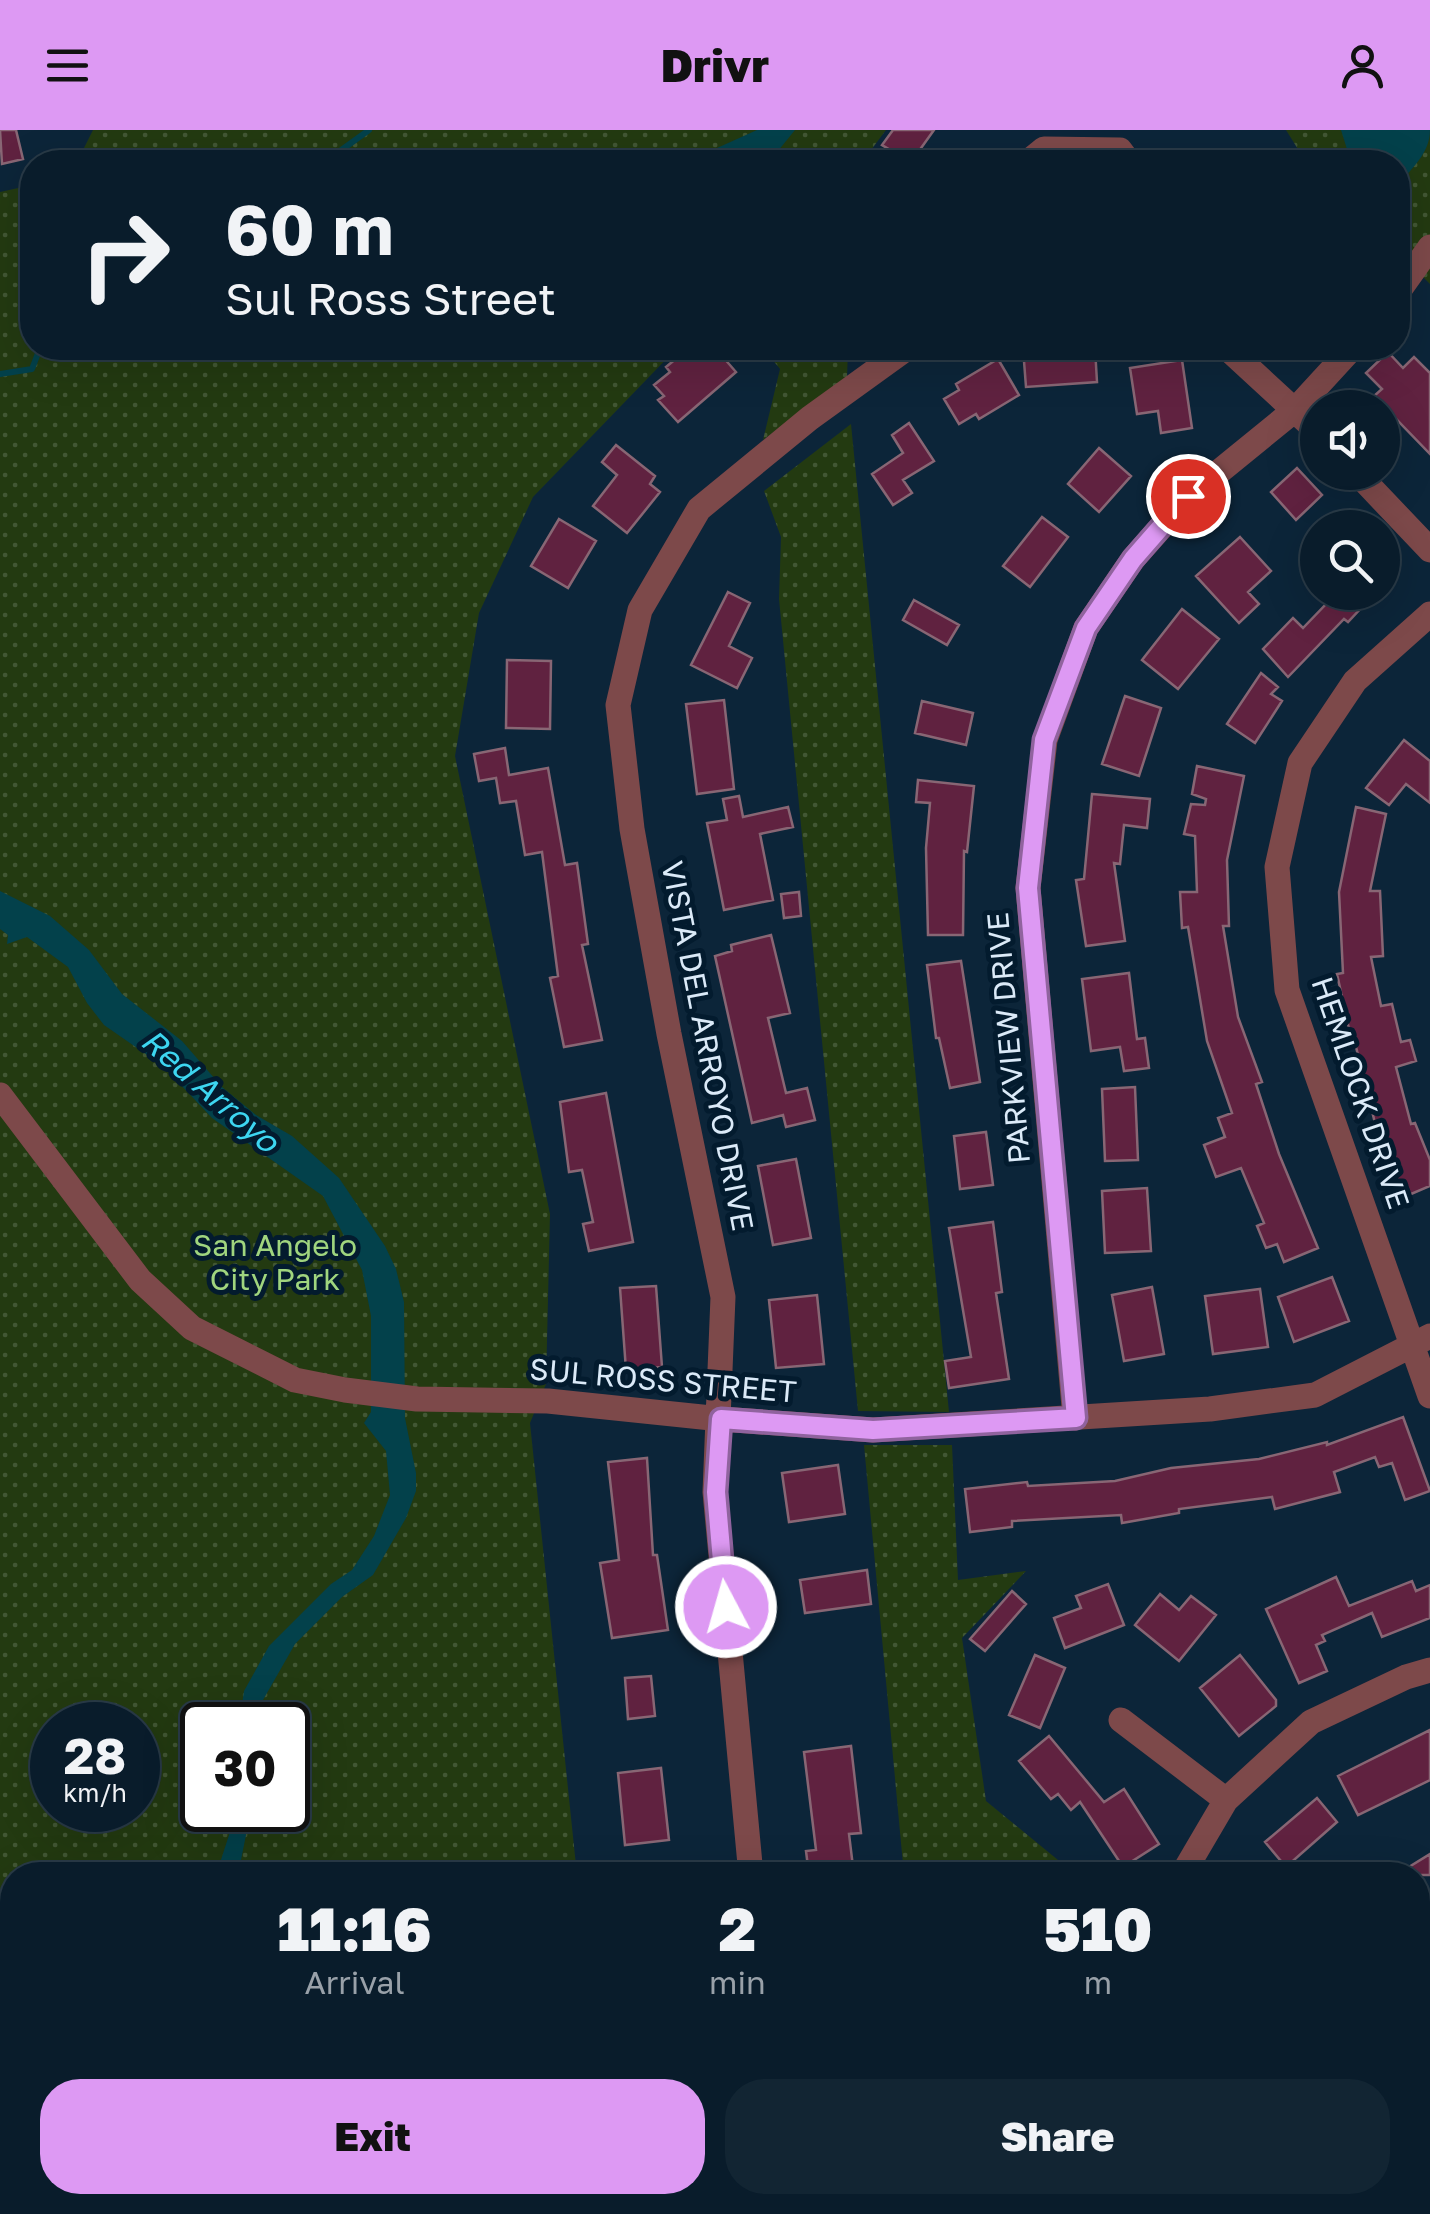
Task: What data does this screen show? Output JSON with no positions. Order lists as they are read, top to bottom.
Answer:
{
  "streets": {
    "street": [
      "PARKVIEW DRIVE",
      "VISTA DEL ARROYO DRIVE",
      "HEMLOCK DRIVE",
      "SUL ROSS STREET"
    ]
  },
  "crossings": [
    ["PARKVIEW DRIVE", "SUL ROSS STREET"],
    ["VISTA DEL ARROYO DRIVE", "SUL ROSS STREET"],
    ["HEMLOCK DRIVE", "SUL ROSS STREET"]
  ],
  "water": ["Red Arroyo"],
  "parks": ["San Angelo City Park"],
  "page": {
    "header": "Drivr",
    "turn": ["60 m", "Sul Ross Street"],
    "speed": "28 km/h",
    "limit": "30",
    "eta": [
      "11:16",
      "Arrival",
      "2",
      "min",
      "510",
      "m"
    ],
    "buttons": ["Exit", "Share"]
  }
}
